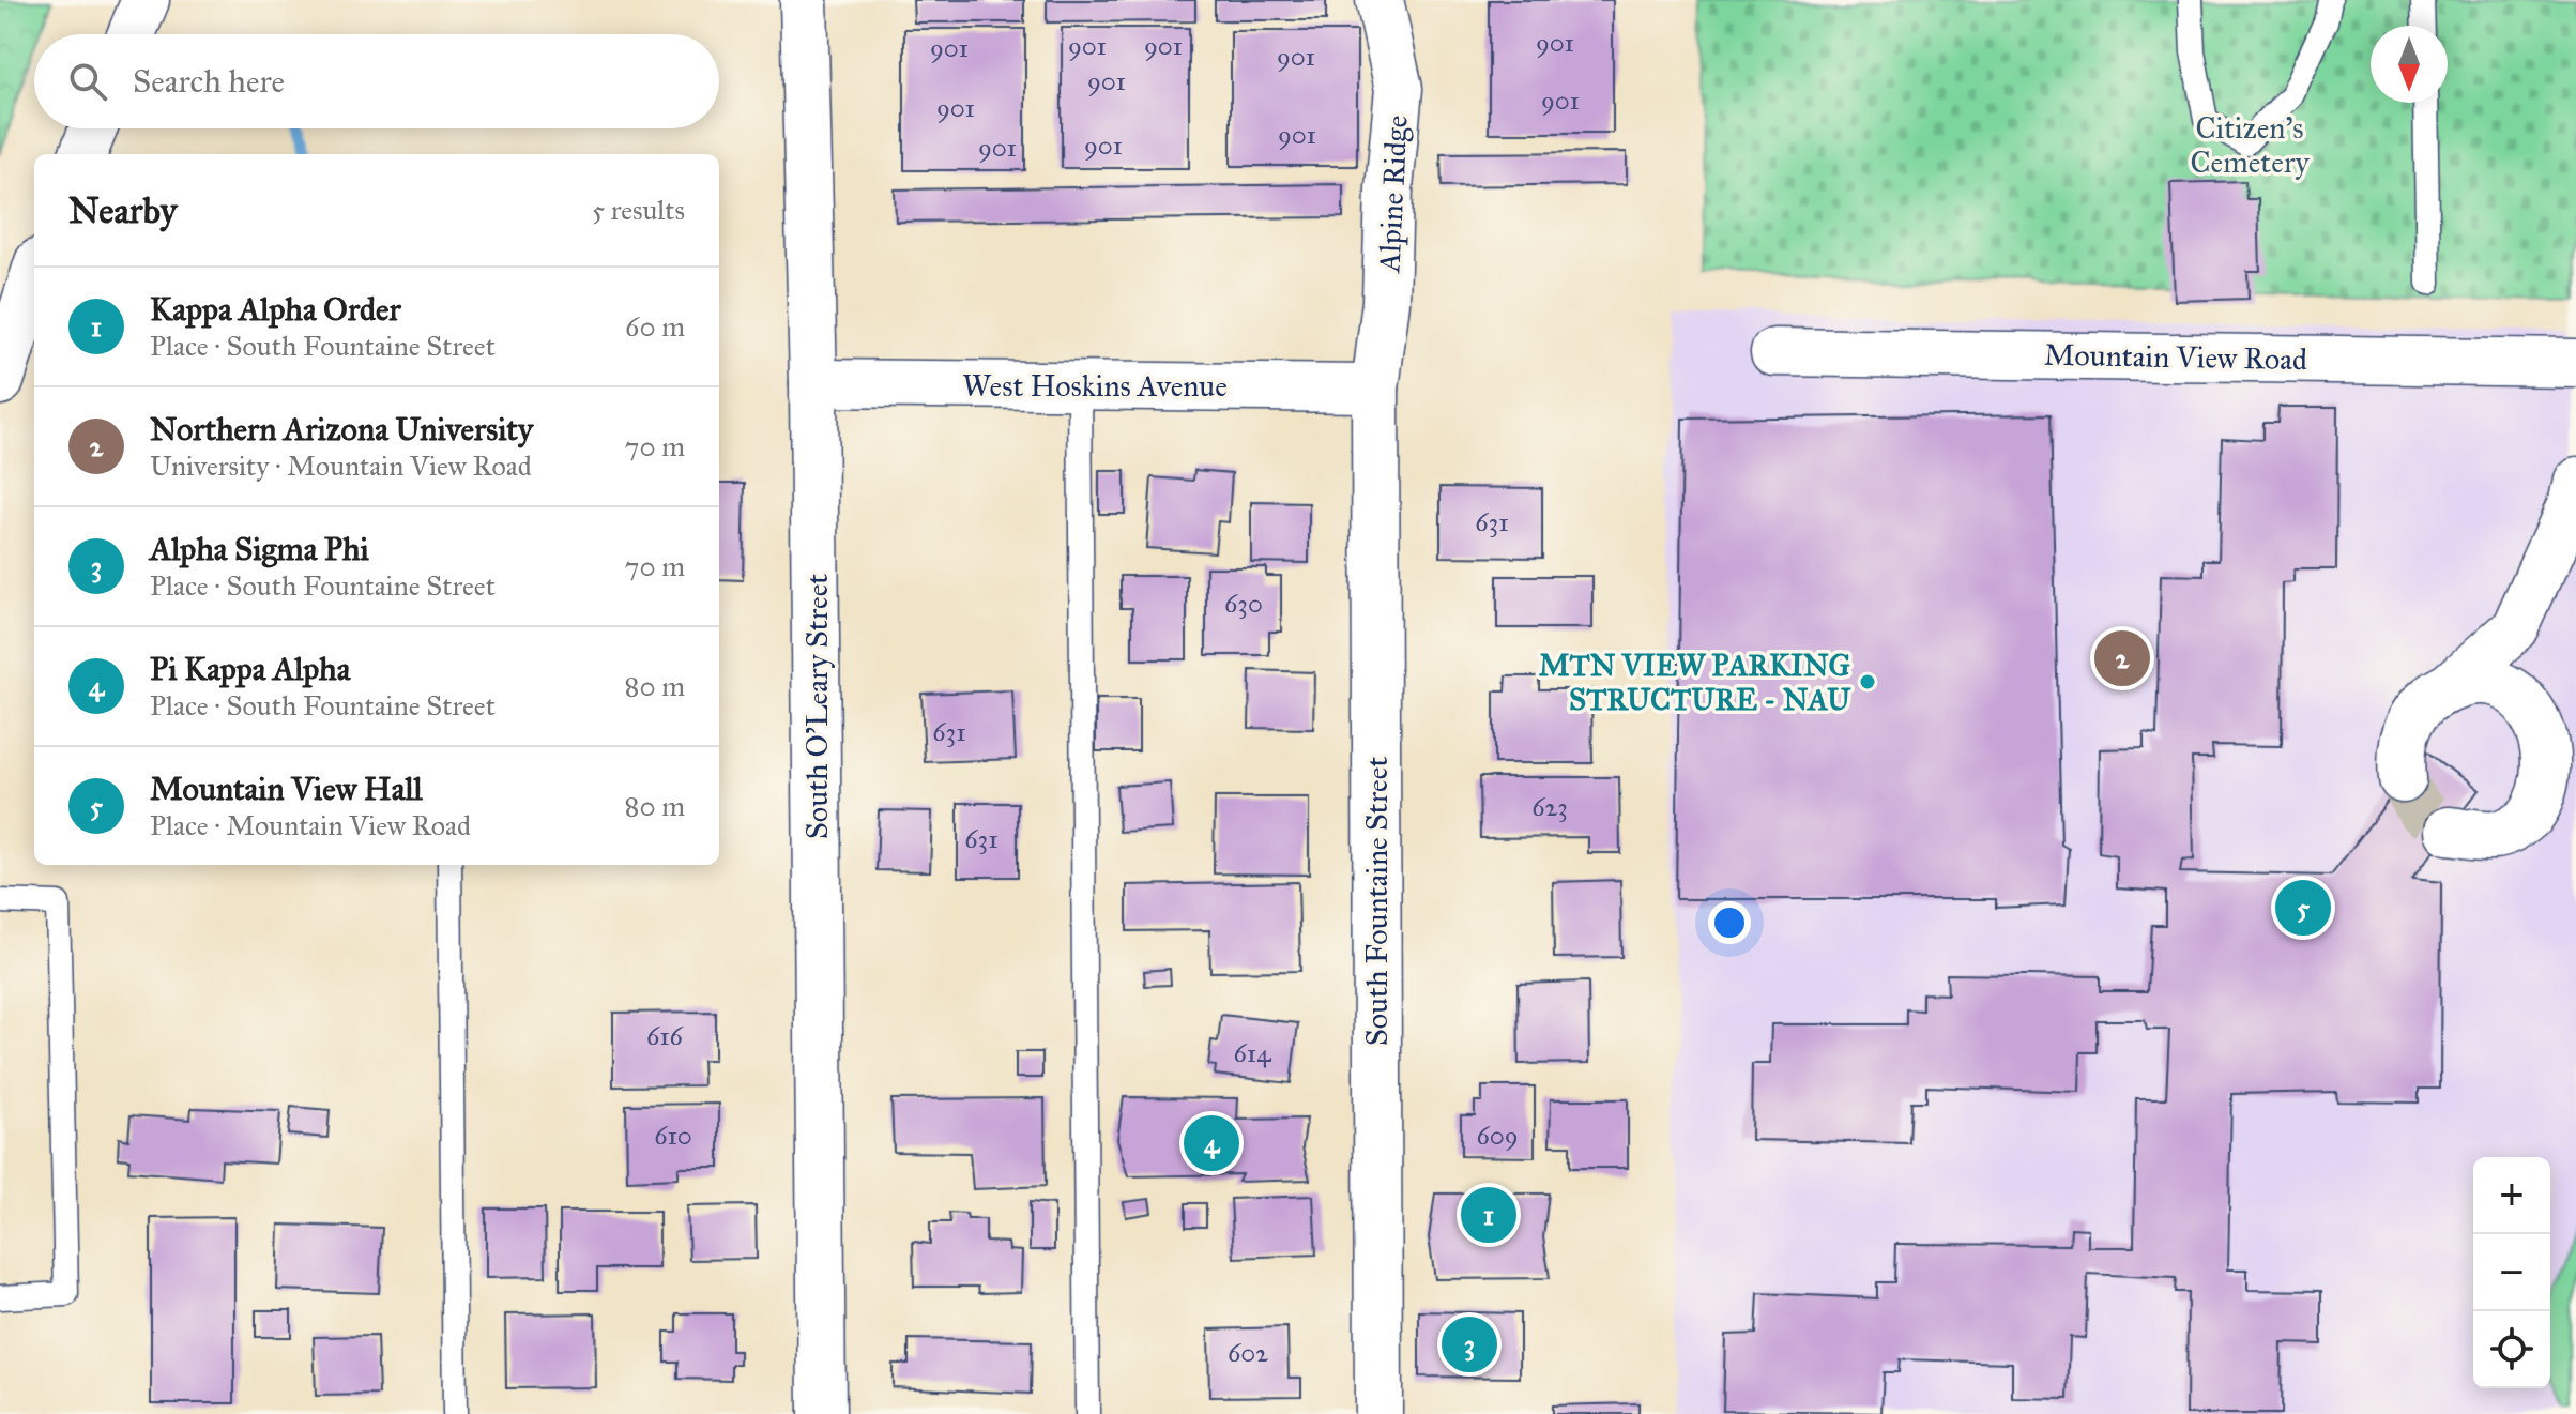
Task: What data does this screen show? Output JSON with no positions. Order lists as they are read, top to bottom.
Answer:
{
  "streets": {
    "street": [
      "Alpine Ridge",
      "Mountain View Road",
      "West Hoskins Avenue",
      "South O'Leary Street",
      "South Fountaine Street"
    ]
  },
  "crossings": [
    ["Alpine Ridge", "West Hoskins Avenue"],
    ["Alpine Ridge", "South Fountaine Street"],
    ["West Hoskins Avenue", "South O'Leary Street"],
    ["West Hoskins Avenue", "South Fountaine Street"]
  ],
  "parks": ["Citizen's Cemetery"],
  "places": ["MTN VIEW PARKING STRUCTURE - NAU"],
  "house_numbers": [
    "901",
    "901",
    "901",
    "901",
    "901",
    "901",
    "901",
    "901",
    "901",
    "901",
    "901",
    "631",
    "630",
    "631",
    "623",
    "631",
    "616",
    "614",
    "610",
    "609",
    "602"
  ],
  "north": "bottom",
  "page": {
    "search": "Search here",
    "heading": ["Nearby", "5 results"],
    "list": [
      {
        "mark": "1",
        "name": "Kappa Alpha Order",
        "note": "Place · South Fountaine Street",
        "value": "60 m"
      },
      {
        "mark": "2",
        "name": "Northern Arizona University",
        "note": "University · Mountain View Road",
        "value": "70 m"
      },
      {
        "mark": "3",
        "name": "Alpha Sigma Phi",
        "note": "Place · South Fountaine Street",
        "value": "70 m"
      },
      {
        "mark": "4",
        "name": "Pi Kappa Alpha",
        "note": "Place · South Fountaine Street",
        "value": "80 m"
      },
      {
        "mark": "5",
        "name": "Mountain View Hall",
        "note": "Place · Mountain View Road",
        "value": "80 m"
      }
    ],
    "pins": [
      "2",
      "5",
      "4",
      "1",
      "3"
    ],
    "map_buttons": ["+", "−"]
  }
}
